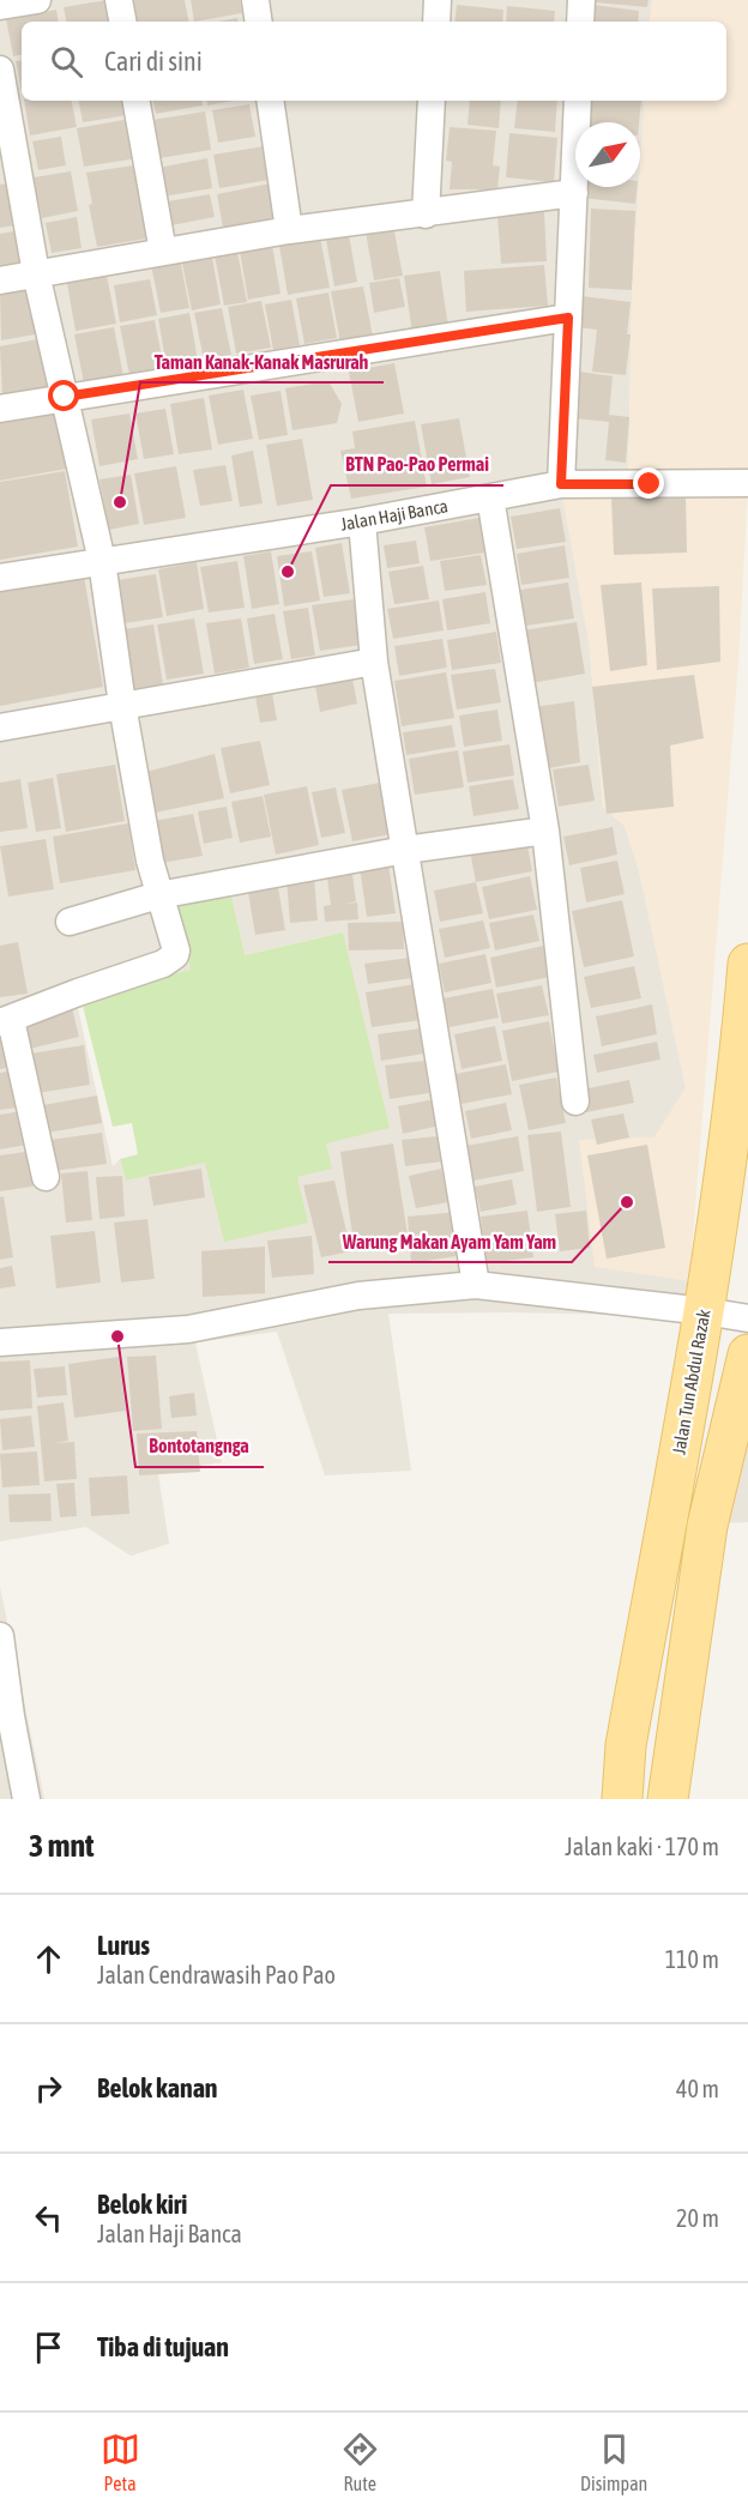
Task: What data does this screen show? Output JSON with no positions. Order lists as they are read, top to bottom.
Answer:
{
  "streets": {
    "main road": ["Jalan Tun Abdul Razak"],
    "street": ["Jalan Haji Banca"]
  },
  "places": [
    "Taman Kanak-Kanak Masrurah",
    "BTN Pao-Pao Permai",
    "Warung Makan Ayam Yam Yam",
    "Bontotangnga"
  ],
  "north": "top right",
  "page": {
    "search": "Cari di sini",
    "heading": ["3 mnt", "Jalan kaki · 170 m"],
    "list": [
      ["Lurus", "Jalan Cendrawasih Pao Pao", "110 m"],
      ["Belok kanan", "40 m"],
      ["Belok kiri", "Jalan Haji Banca", "20 m"],
      "Tiba di tujuan"
    ],
    "nav": ["Peta", "Rute", "Disimpan"]
  }
}
